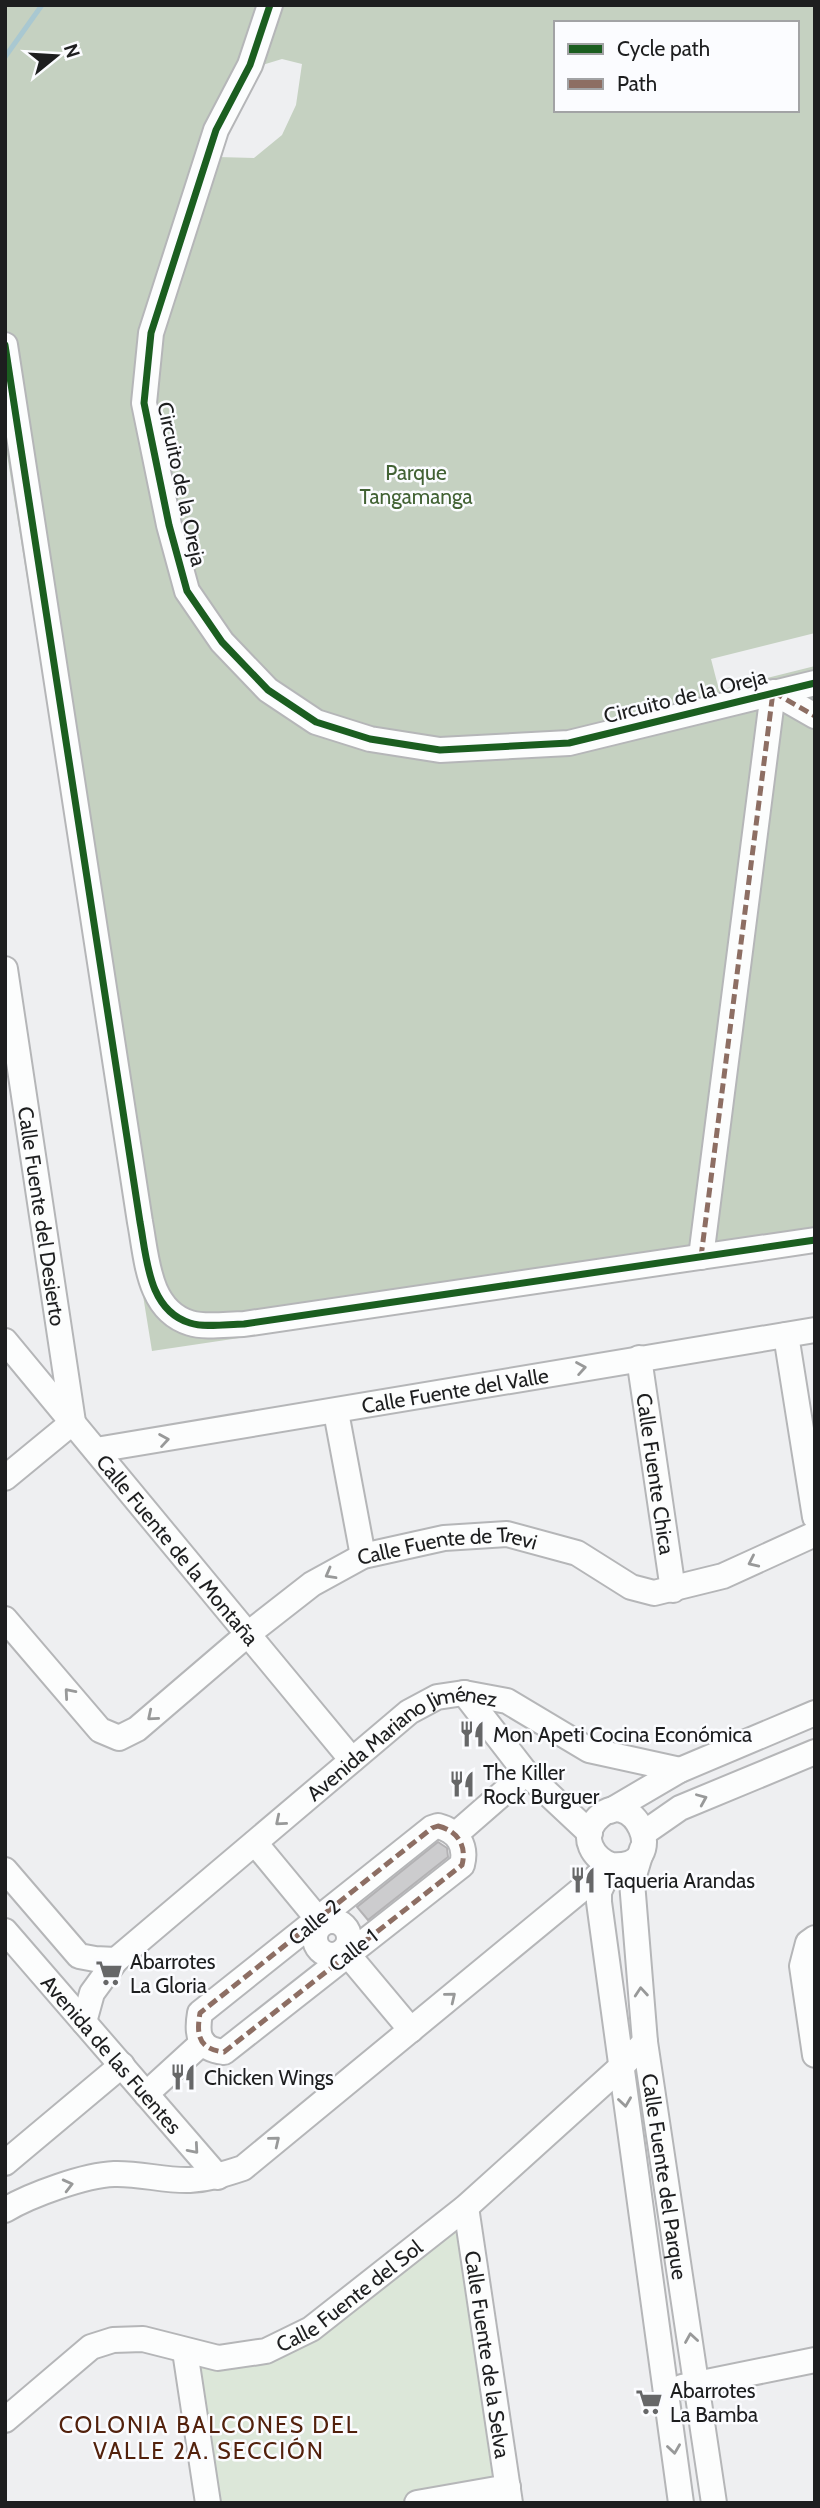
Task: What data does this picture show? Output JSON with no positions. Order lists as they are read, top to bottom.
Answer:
{
  "streets": {
    "street": [
      "Circuito de la Oreja",
      "Calle Fuente del Desierto",
      "Calle Fuente del Valle",
      "Calle Fuente Chica",
      "Calle Fuente de la Montaña",
      "Calle Fuente de Trevi",
      "Avenida Mariano Jiménez",
      "Calle 2",
      "Calle 1",
      "Avenida de las Fuentes",
      "Calle Fuente del Parque",
      "Calle Fuente del Sol",
      "Calle Fuente de la Selva"
    ]
  },
  "crossings": [
    ["Calle Fuente del Desierto", "Calle Fuente de la Montaña"],
    ["Calle Fuente del Valle", "Calle Fuente Chica"],
    ["Calle Fuente del Valle", "Calle Fuente de la Montaña"],
    ["Calle Fuente Chica", "Calle Fuente de Trevi"],
    ["Calle Fuente de la Montaña", "Calle Fuente de Trevi"],
    ["Calle Fuente de la Montaña", "Avenida Mariano Jiménez"],
    ["Avenida Mariano Jiménez", "Avenida de las Fuentes"],
    ["Calle 2", "Calle 1"],
    ["Calle Fuente del Parque", "Calle Fuente del Sol"],
    ["Calle Fuente del Sol", "Calle Fuente de la Selva"]
  ],
  "one_way": ["Calle Fuente del Valle"],
  "districts": ["COLONIA BALCONES DEL VALLE 2A. SECCIÓN"],
  "parks": ["Parque Tangamanga"],
  "places": {
    "restaurant": [
      "Mon Apeti Cocina Económica",
      "The Killer Rock Burguer",
      "Taqueria Arandas",
      "Chicken Wings"
    ],
    "supermarket": ["Abarrotes La Gloria", "Abarrotes La Bamba"]
  },
  "legend": ["Cycle path", "Path"],
  "north": "right"
}
